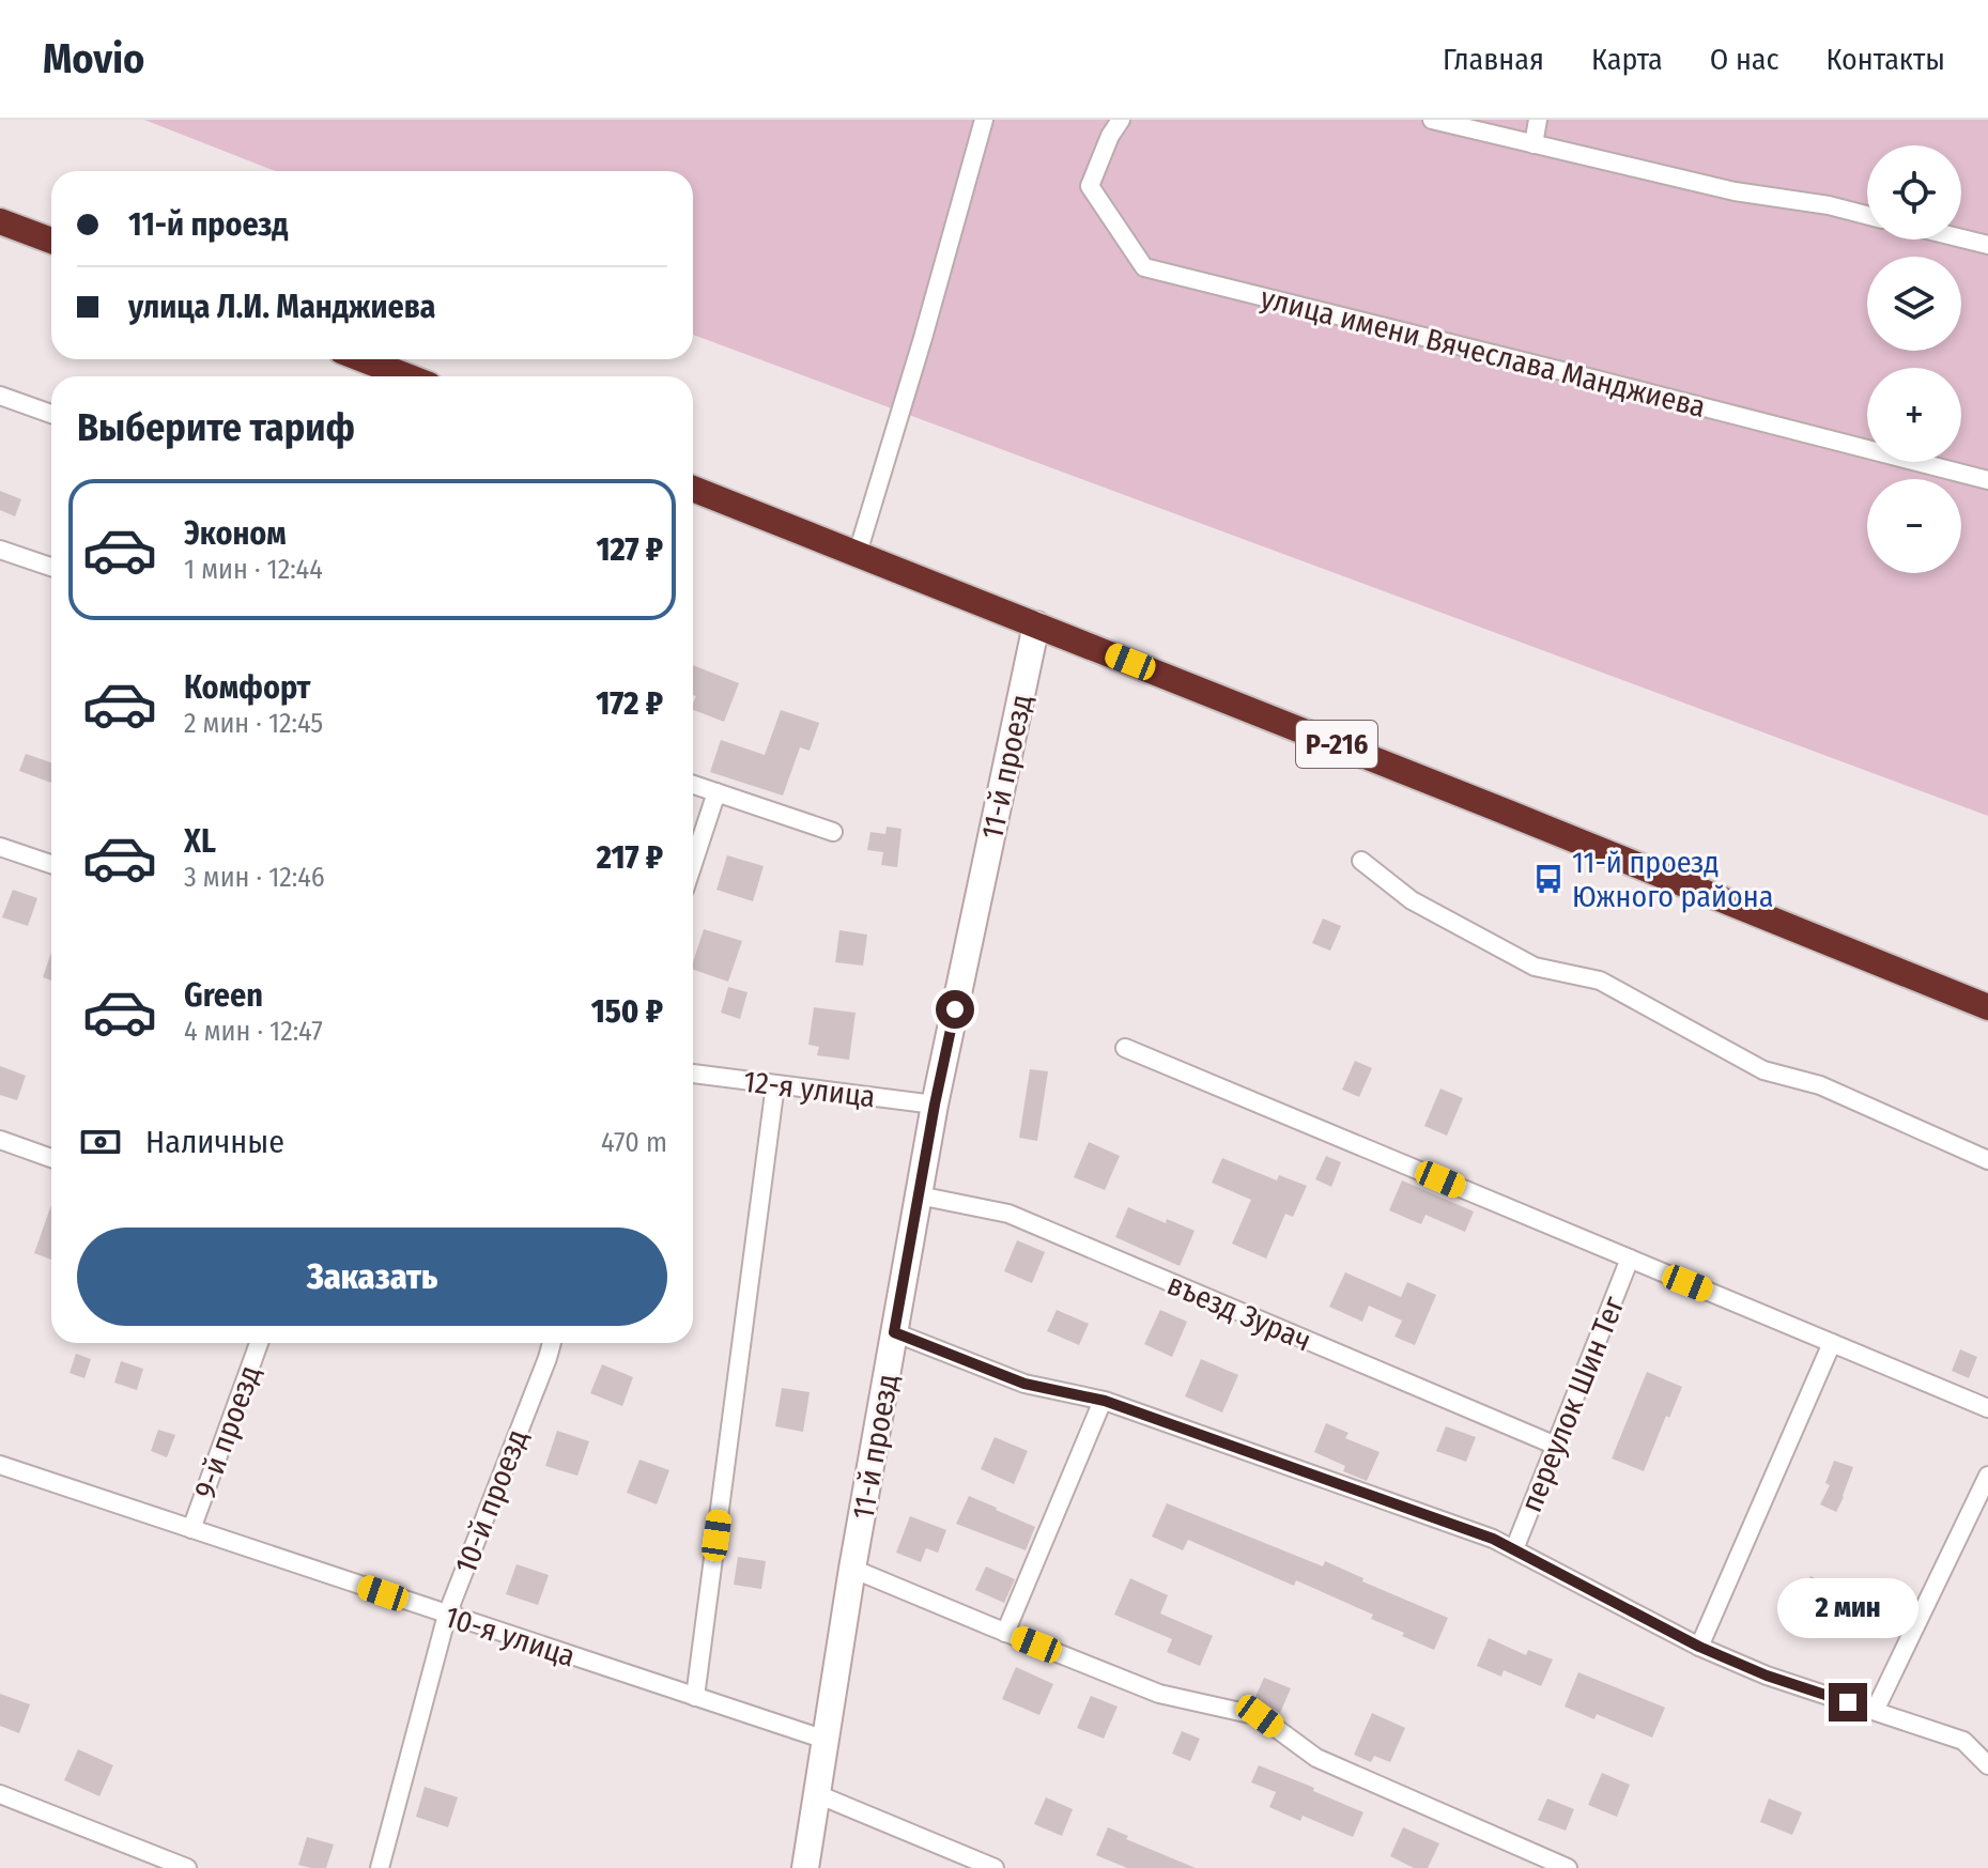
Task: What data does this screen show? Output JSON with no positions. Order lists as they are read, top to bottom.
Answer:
{
  "streets": {
    "highway": ["Р-216"],
    "street": [
      "улица имени Вячеслава Манджиева",
      "11-й проезд",
      "12-я улица",
      "въезд Зурач",
      "переулок Шин Тег",
      "9-й проезд",
      "10-й проезд",
      "10-я улица"
    ]
  },
  "crossings": [
    ["Р-216", "11-й проезд"],
    ["11-й проезд", "12-я улица"],
    ["11-й проезд", "въезд Зурач"],
    ["11-й проезд", "10-я улица"],
    ["въезд Зурач", "переулок Шин Тег"],
    ["9-й проезд", "10-я улица"],
    ["10-й проезд", "10-я улица"]
  ],
  "places": {
    "bus stop": ["11-й проезд Южного района"]
  },
  "page": {
    "header": "Movio",
    "nav": [
      "Главная",
      "Карта",
      "О нас",
      "Контакты"
    ],
    "map_buttons": ["+", "−"],
    "banner": ["11-й проезд", "улица Л.И. Манджиева"],
    "heading": "Выберите тариф",
    "list": [
      {
        "name": "Эконом",
        "note": "1 мин · 12:44",
        "value": "127 ₽"
      },
      {
        "name": "Комфорт",
        "note": "2 мин · 12:45",
        "value": "172 ₽"
      },
      {
        "name": "XL",
        "note": "3 мин · 12:46",
        "value": "217 ₽"
      },
      {
        "name": "Green",
        "note": "4 мин · 12:47",
        "value": "150 ₽"
      }
    ],
    "pay": ["Наличные", "470 m"],
    "buttons": "Заказать",
    "bubble": "2 мин"
  }
}
